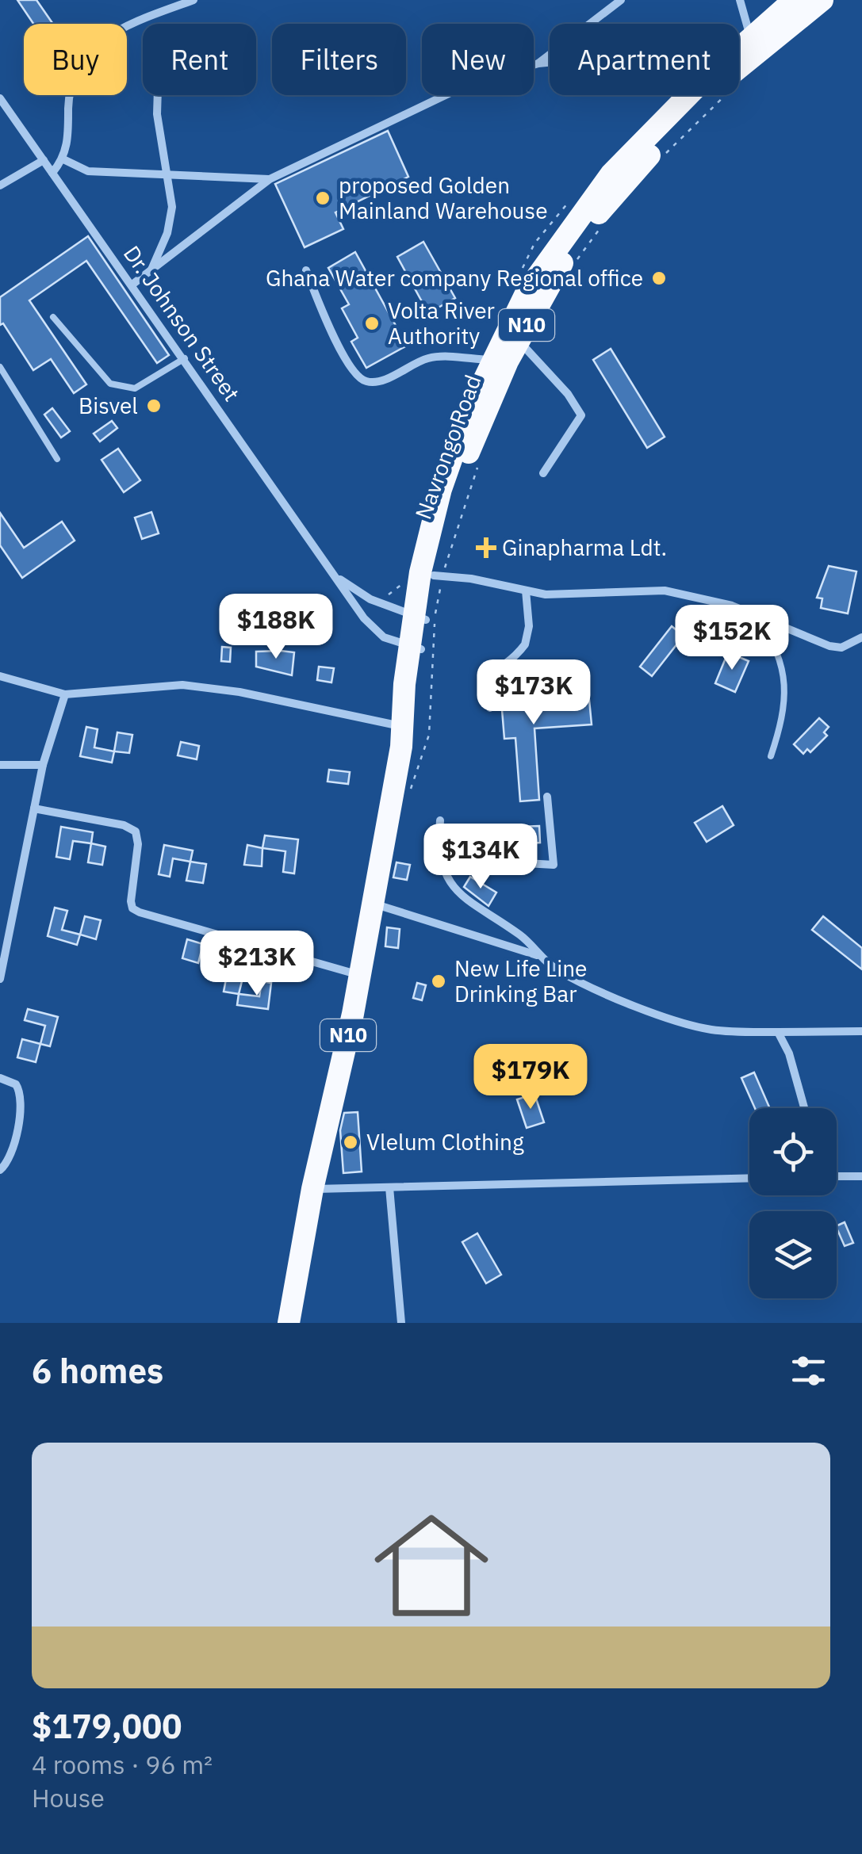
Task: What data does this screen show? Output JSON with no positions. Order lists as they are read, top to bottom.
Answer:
{
  "streets": {
    "highway": ["N10", "Navrongo Road"],
    "street": ["Dr. Johnson Street"]
  },
  "crossings": [
    ["Dr. Johnson Street", "Navrongo Road"],
    ["N10", "Navrongo Road"]
  ],
  "places": {
    "other": [
      "proposed Golden Mainland Warehouse",
      "Ghana Water company Regional office",
      "Volta River Authority",
      "Bisvel",
      "New Life Line Drinking Bar",
      "Vlelum Clothing"
    ],
    "health": ["Ginapharma Ldt."]
  },
  "page": {
    "chip": [
      "Buy",
      "Rent",
      "Filters",
      "New",
      "Apartment"
    ],
    "price": [
      "$188K",
      "$152K",
      "$173K",
      "$134K",
      "$213K",
      "$179K"
    ],
    "heading": "6 homes",
    "list": [
      {
        "name": "$179,000",
        "note": "4 rooms · 96 m² · House"
      }
    ]
  }
}
